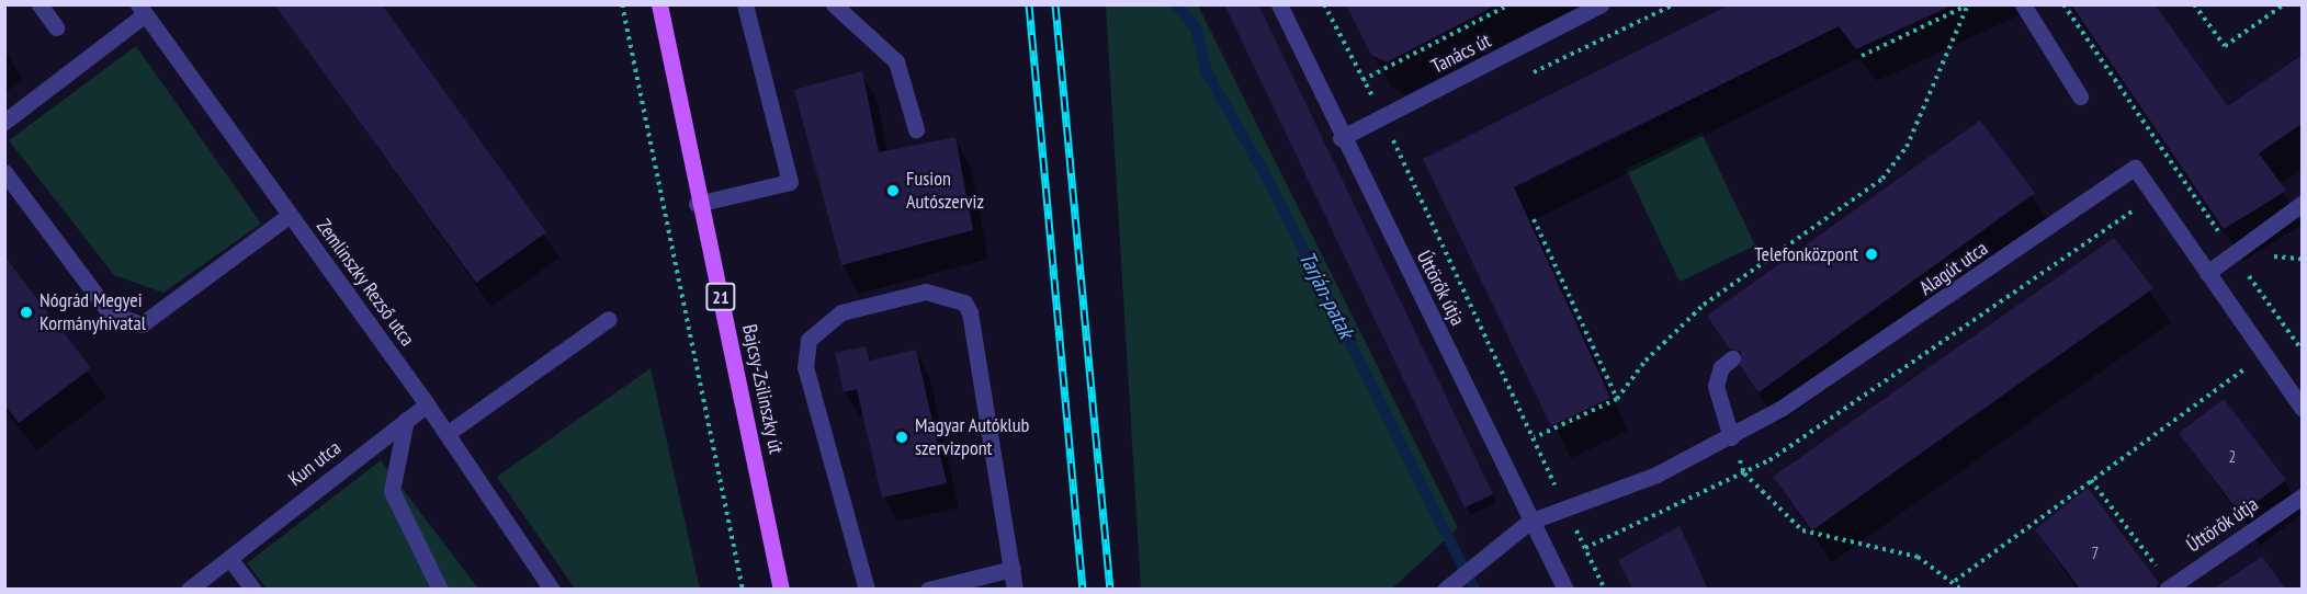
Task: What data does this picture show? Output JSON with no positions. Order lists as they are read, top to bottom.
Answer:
{
  "streets": {
    "main road": ["21", "Bajcsy-Zsilinszky út"],
    "street": [
      "Tanács út",
      "Alagút utca",
      "Zemlinszky Rezső utca",
      "Úttörők útja",
      "Kun utca"
    ]
  },
  "crossings": [
    ["Tanács út", "Úttörők útja"],
    ["Alagút utca", "Úttörők útja"],
    ["Zemlinszky Rezső utca", "Kun utca"]
  ],
  "water": ["Tarján-patak"],
  "places": [
    "Fusion Autószerviz",
    "Telefonközpont",
    "Nógrád Megyei Kormányhivatal",
    "Magyar Autóklub szervizpont"
  ],
  "house_numbers": ["2", "7"]
}
